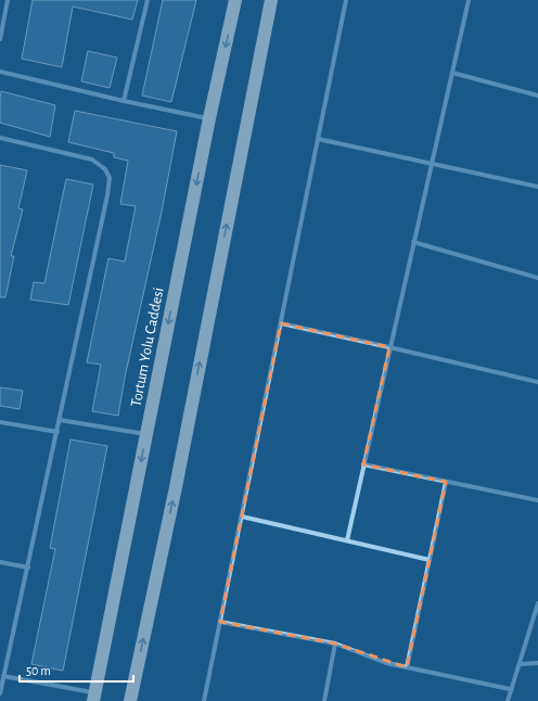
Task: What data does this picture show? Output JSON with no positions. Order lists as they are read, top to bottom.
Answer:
{
  "streets": {
    "highway": ["Tortum Yolu Caddesi"]
  },
  "scale_bar": "50 m"
}
